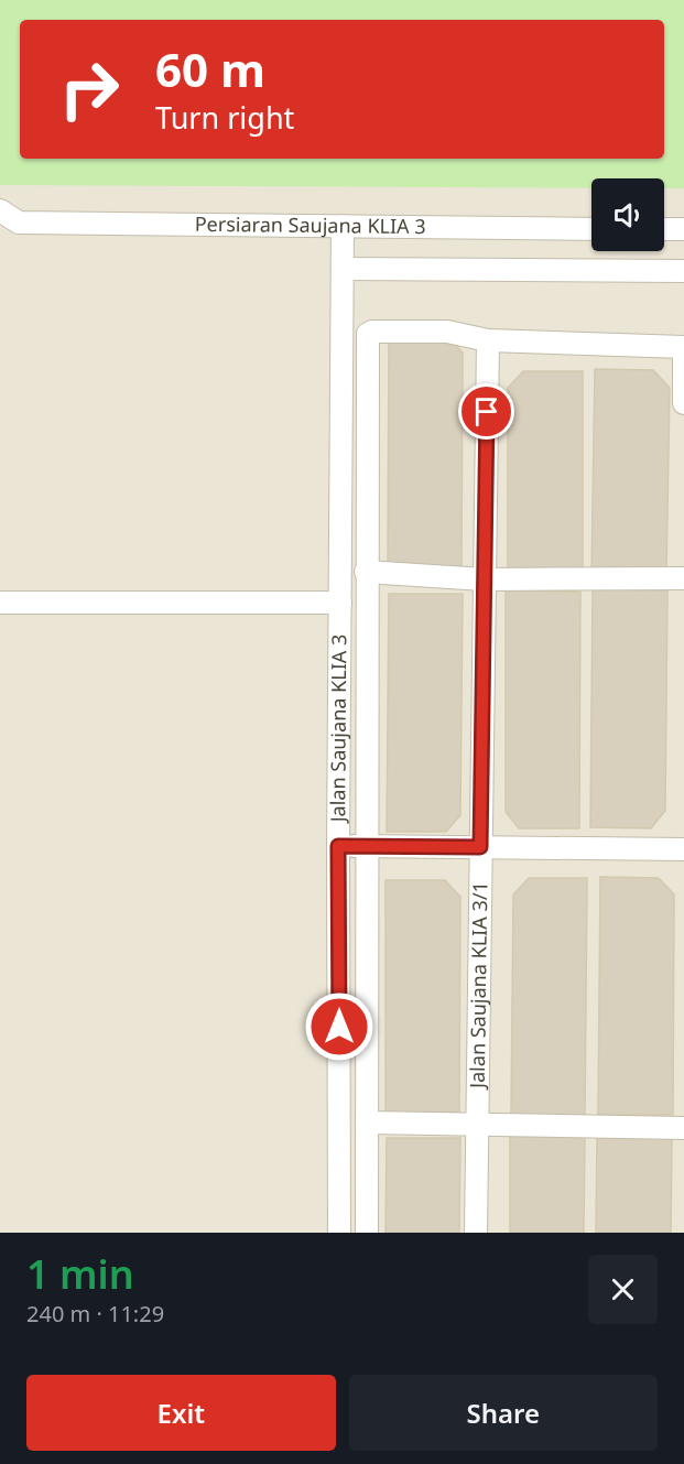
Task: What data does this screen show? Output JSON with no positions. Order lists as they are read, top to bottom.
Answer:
{
  "streets": {
    "street": ["Persiaran Saujana KLIA 3", "Jalan Saujana KLIA 3", "Jalan Saujana KLIA 3/1"]
  },
  "crossings": [
    ["Persiaran Saujana KLIA 3", "Jalan Saujana KLIA 3"]
  ],
  "page": {
    "turn": ["60 m", "Turn right"],
    "heading": ["1 min", "240 m · 11:29"],
    "buttons": ["Exit", "Share"]
  }
}
